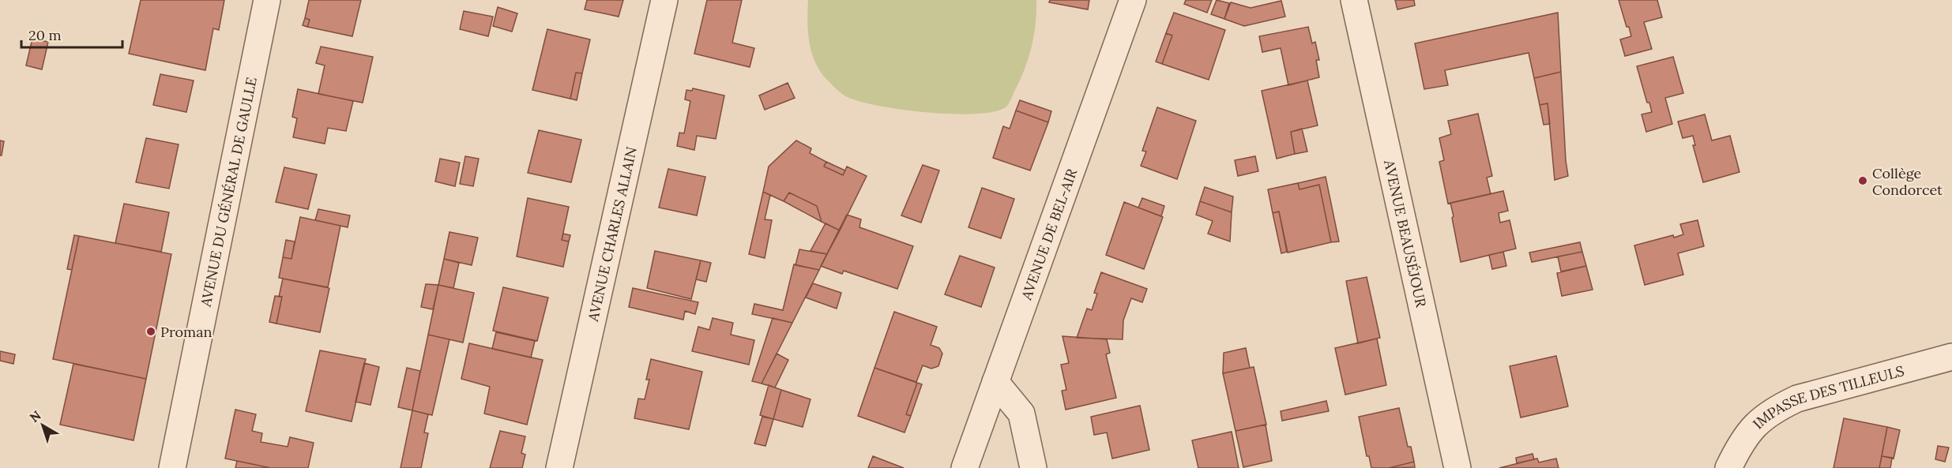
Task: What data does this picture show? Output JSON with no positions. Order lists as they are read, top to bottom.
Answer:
{
  "streets": {
    "street": [
      "AVENUE DU GÉNÉRAL DE GAULLE",
      "AVENUE CHARLES ALLAIN",
      "AVENUE DE BEL-AIR",
      "AVENUE BEAUSÉJOUR",
      "IMPASSE DES TILLEULS"
    ]
  },
  "places": ["Collège Condorcet", "Proman"],
  "scale_bar": "20 m",
  "north": "top left"
}
